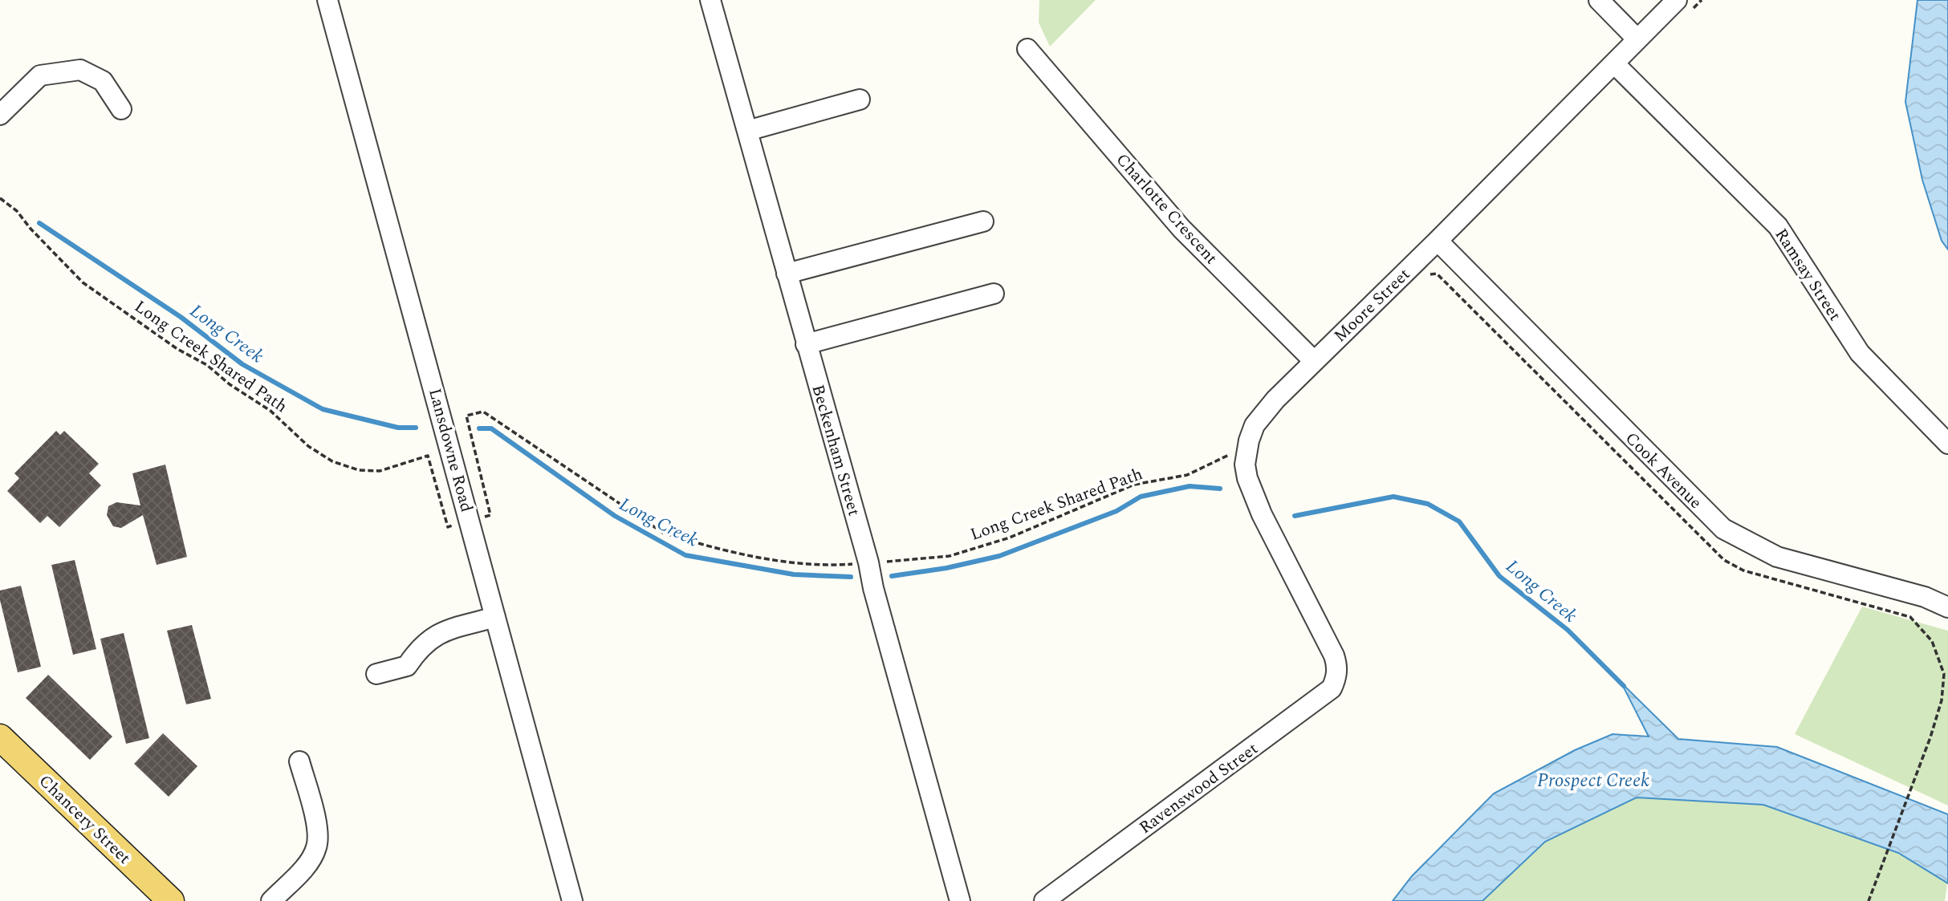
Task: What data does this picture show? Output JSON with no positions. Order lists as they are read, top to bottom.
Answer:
{
  "streets": {
    "main road": ["Chancery Street"],
    "street": [
      "Charlotte Crescent",
      "Ramsay Street",
      "Moore Street",
      "Lansdowne Road",
      "Beckenham Street",
      "Cook Avenue",
      "Ravenswood Street"
    ],
    "path": ["Long Creek Shared Path"]
  },
  "crossings": [
    ["Charlotte Crescent", "Moore Street"],
    ["Ramsay Street", "Moore Street"],
    ["Moore Street", "Cook Avenue"],
    ["Moore Street", "Ravenswood Street"]
  ],
  "water": ["Long Creek", "Prospect Creek"]
}
